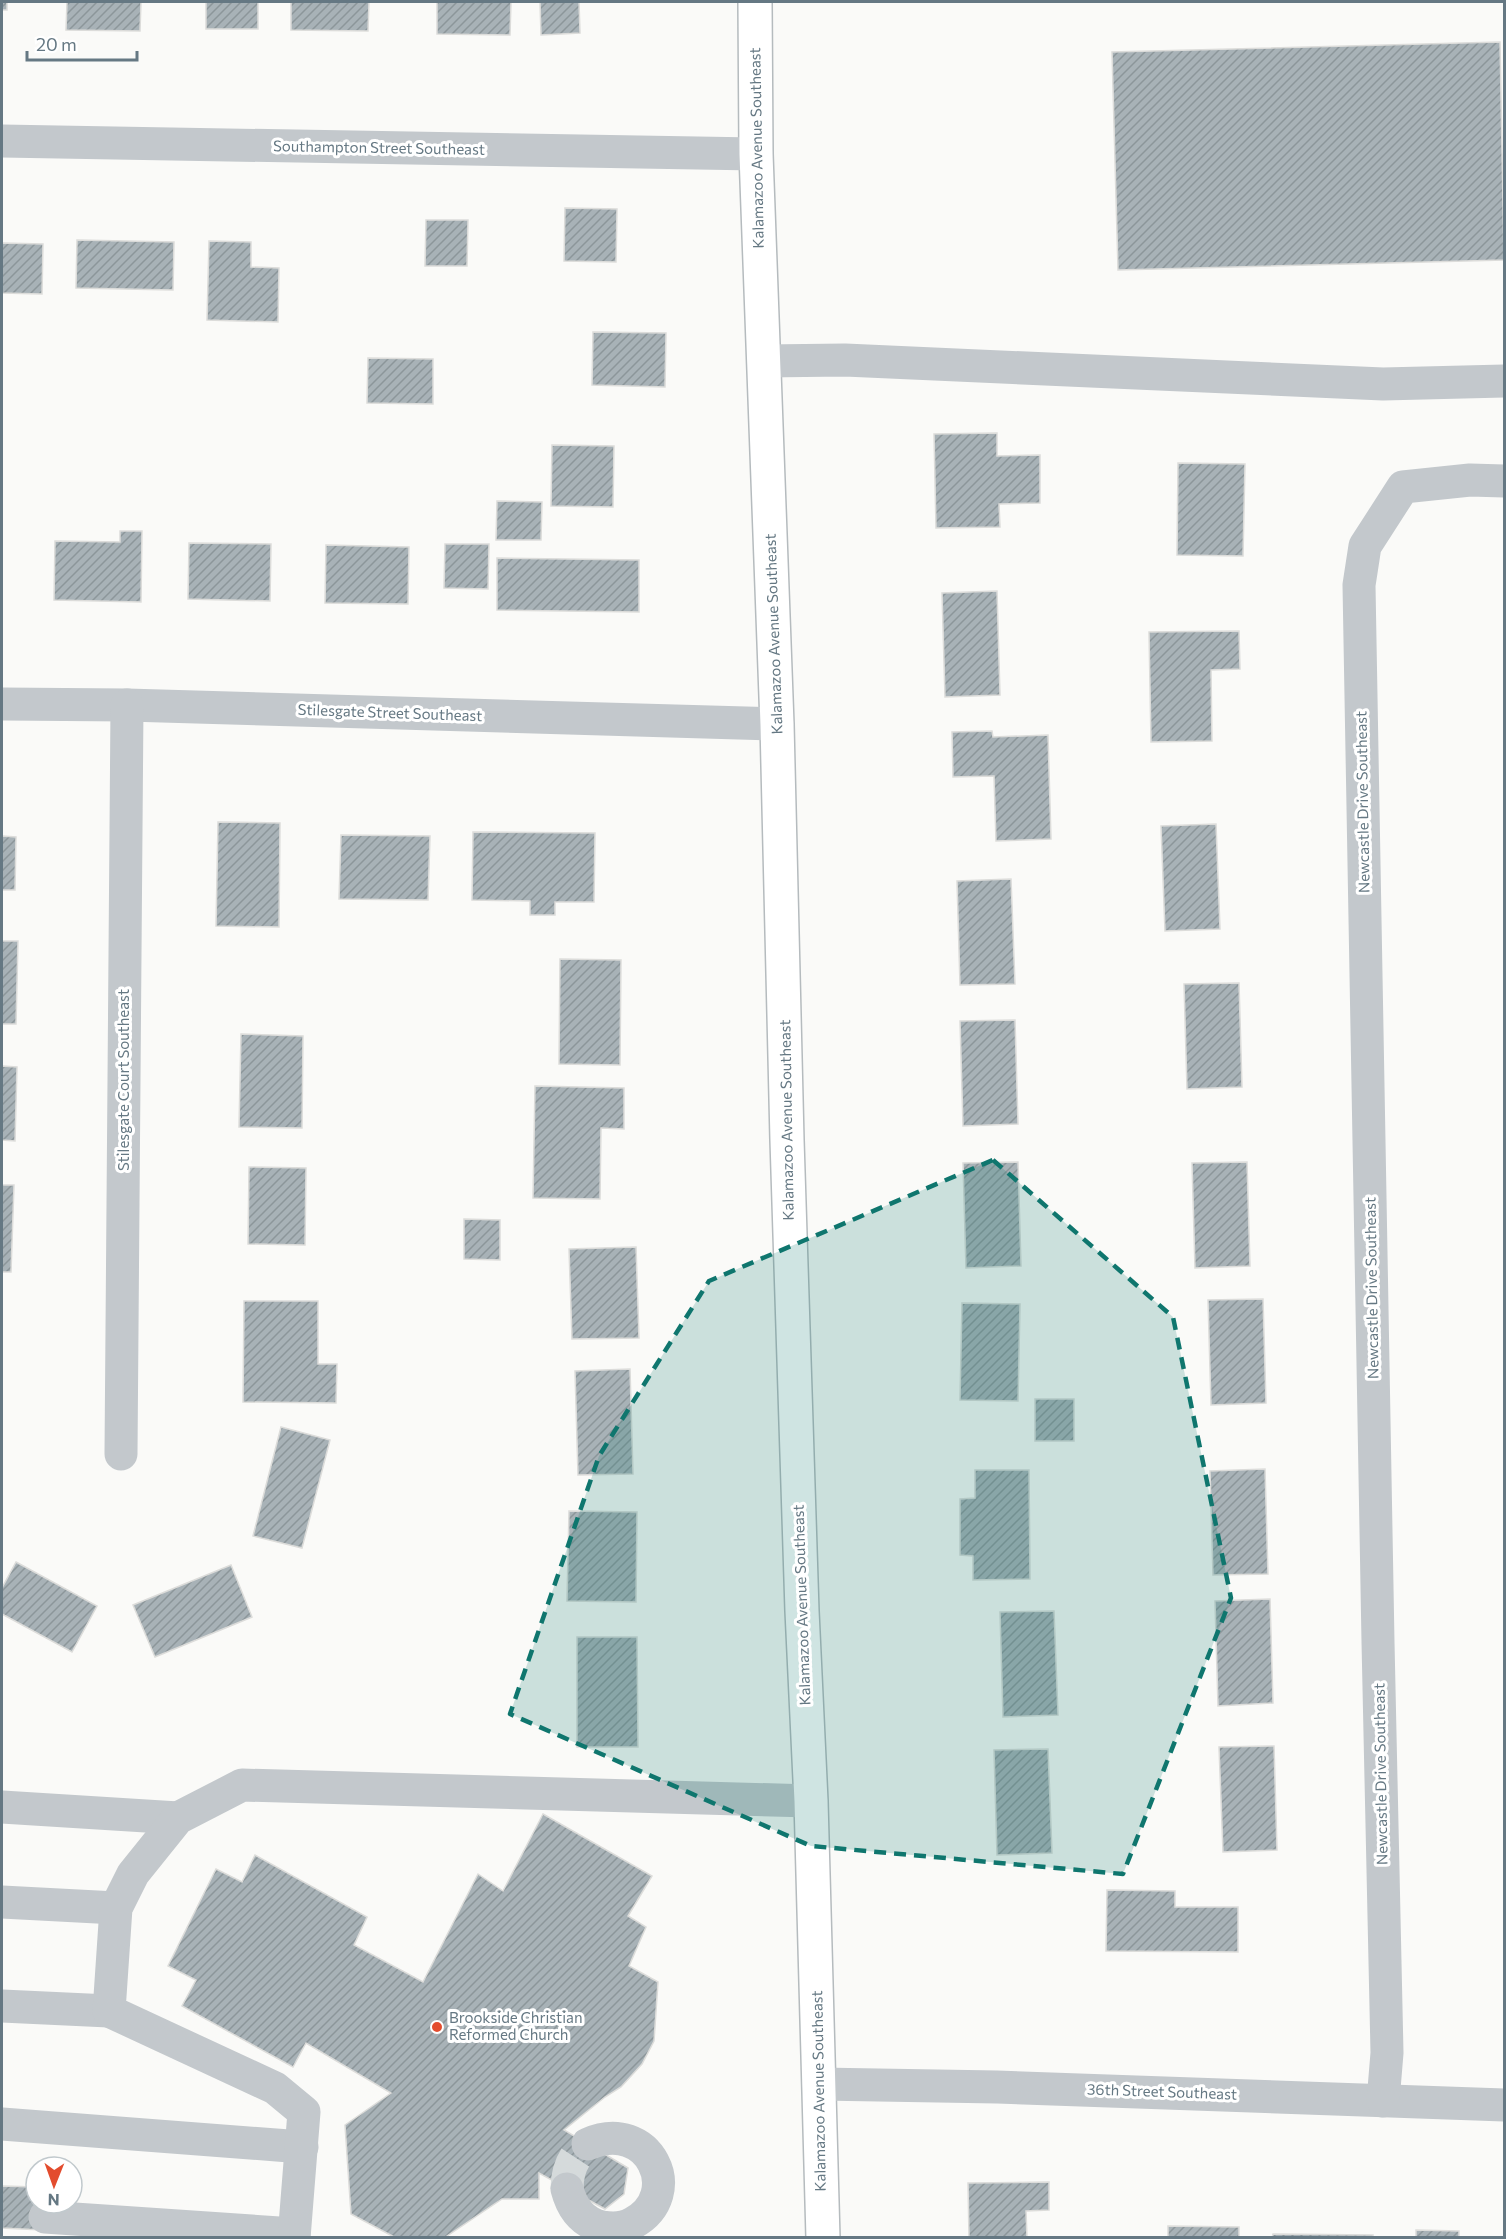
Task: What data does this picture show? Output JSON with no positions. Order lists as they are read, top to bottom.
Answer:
{
  "streets": {
    "main road": ["Kalamazoo Avenue Southeast"],
    "street": [
      "Southampton Street Southeast",
      "Stilesgate Street Southeast",
      "Newcastle Drive Southeast",
      "Stilesgate Court Southeast",
      "36th Street Southeast"
    ]
  },
  "crossings": [
    ["Southampton Street Southeast", "Kalamazoo Avenue Southeast"],
    ["Kalamazoo Avenue Southeast", "Stilesgate Street Southeast"],
    ["Kalamazoo Avenue Southeast", "36th Street Southeast"],
    ["Stilesgate Street Southeast", "Stilesgate Court Southeast"],
    ["Newcastle Drive Southeast", "36th Street Southeast"]
  ],
  "places": ["Brookside Christian Reformed Church"],
  "scale_bar": "20 m",
  "north": "bottom"
}
